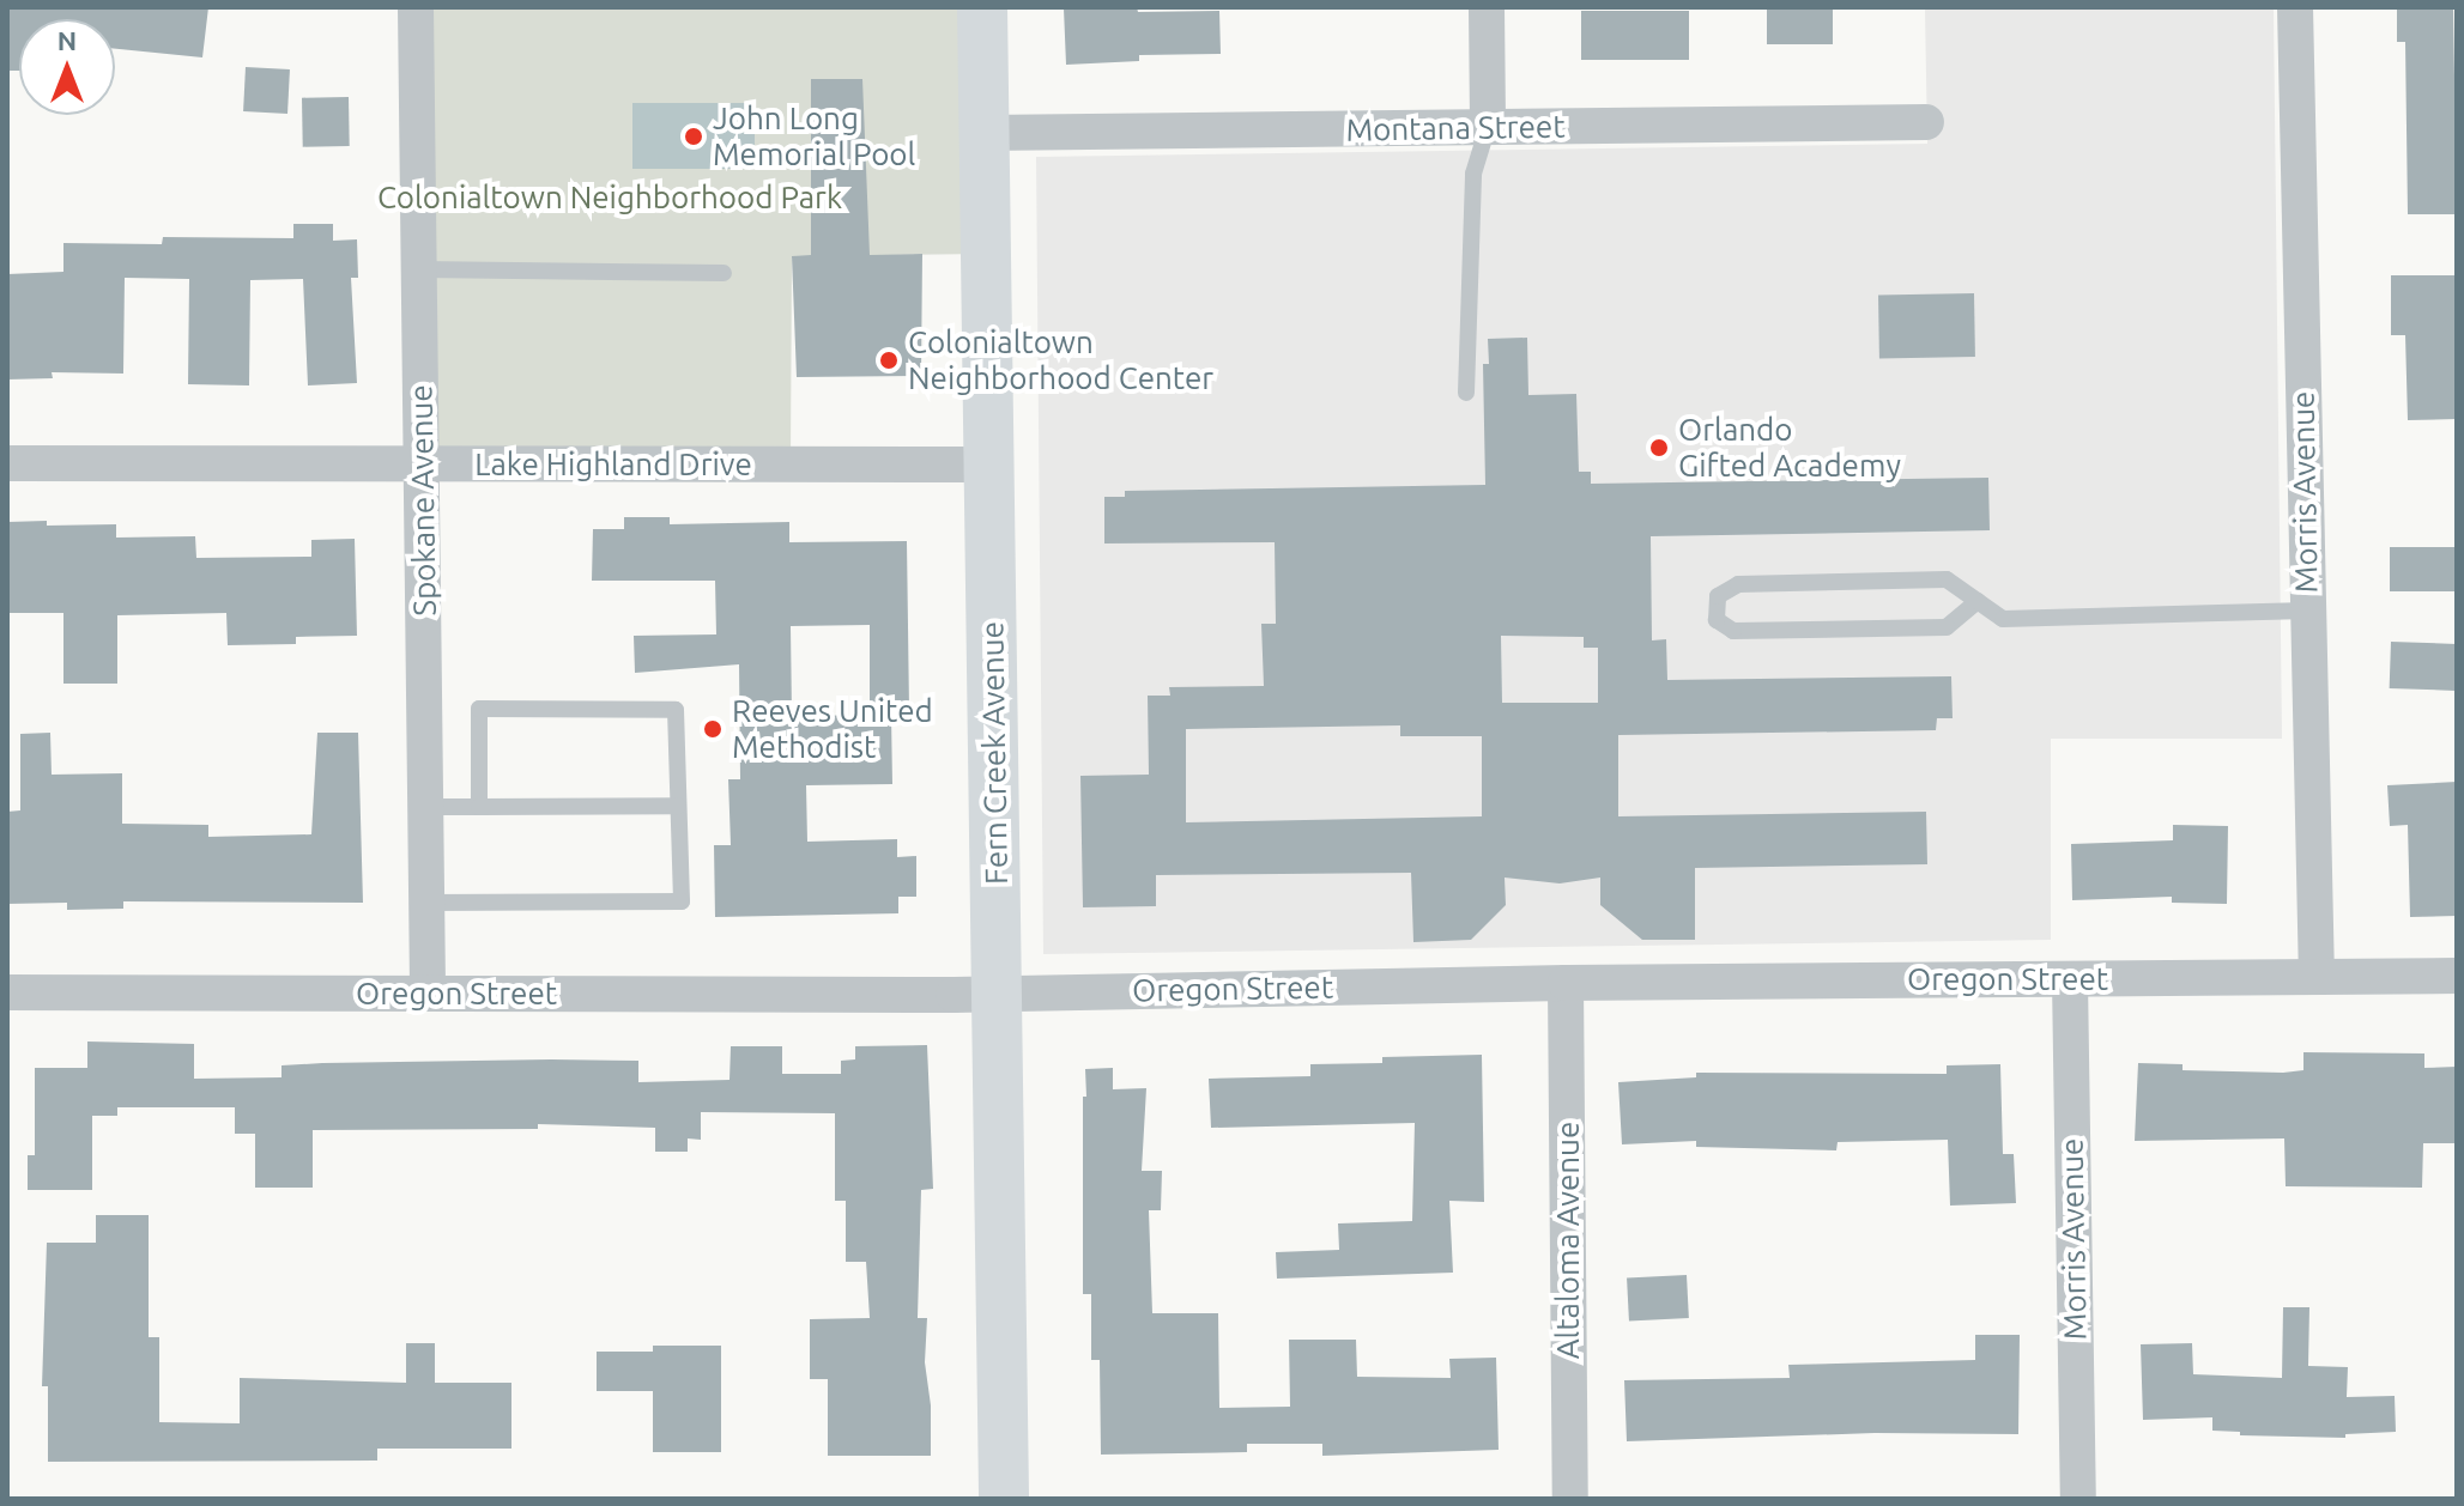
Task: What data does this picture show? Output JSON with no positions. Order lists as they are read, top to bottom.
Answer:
{
  "streets": {
    "street": [
      "Montana Street",
      "Lake Highland Drive",
      "Morris Avenue",
      "Spokane Avenue",
      "Fern Creek Avenue",
      "Oregon Street",
      "Altaloma Avenue"
    ]
  },
  "crossings": [
    ["Montana Street", "Fern Creek Avenue"],
    ["Lake Highland Drive", "Spokane Avenue"],
    ["Lake Highland Drive", "Fern Creek Avenue"],
    ["Morris Avenue", "Oregon Street"],
    ["Spokane Avenue", "Oregon Street"],
    ["Fern Creek Avenue", "Oregon Street"],
    ["Oregon Street", "Altaloma Avenue"]
  ],
  "parks": ["Colonialtown Neighborhood Park"],
  "places": [
    "John Long Memorial Pool",
    "Colonialtown Neighborhood Center",
    "Orlando Gifted Academy",
    "Reeves United Methodist"
  ],
  "north": "top"
}
